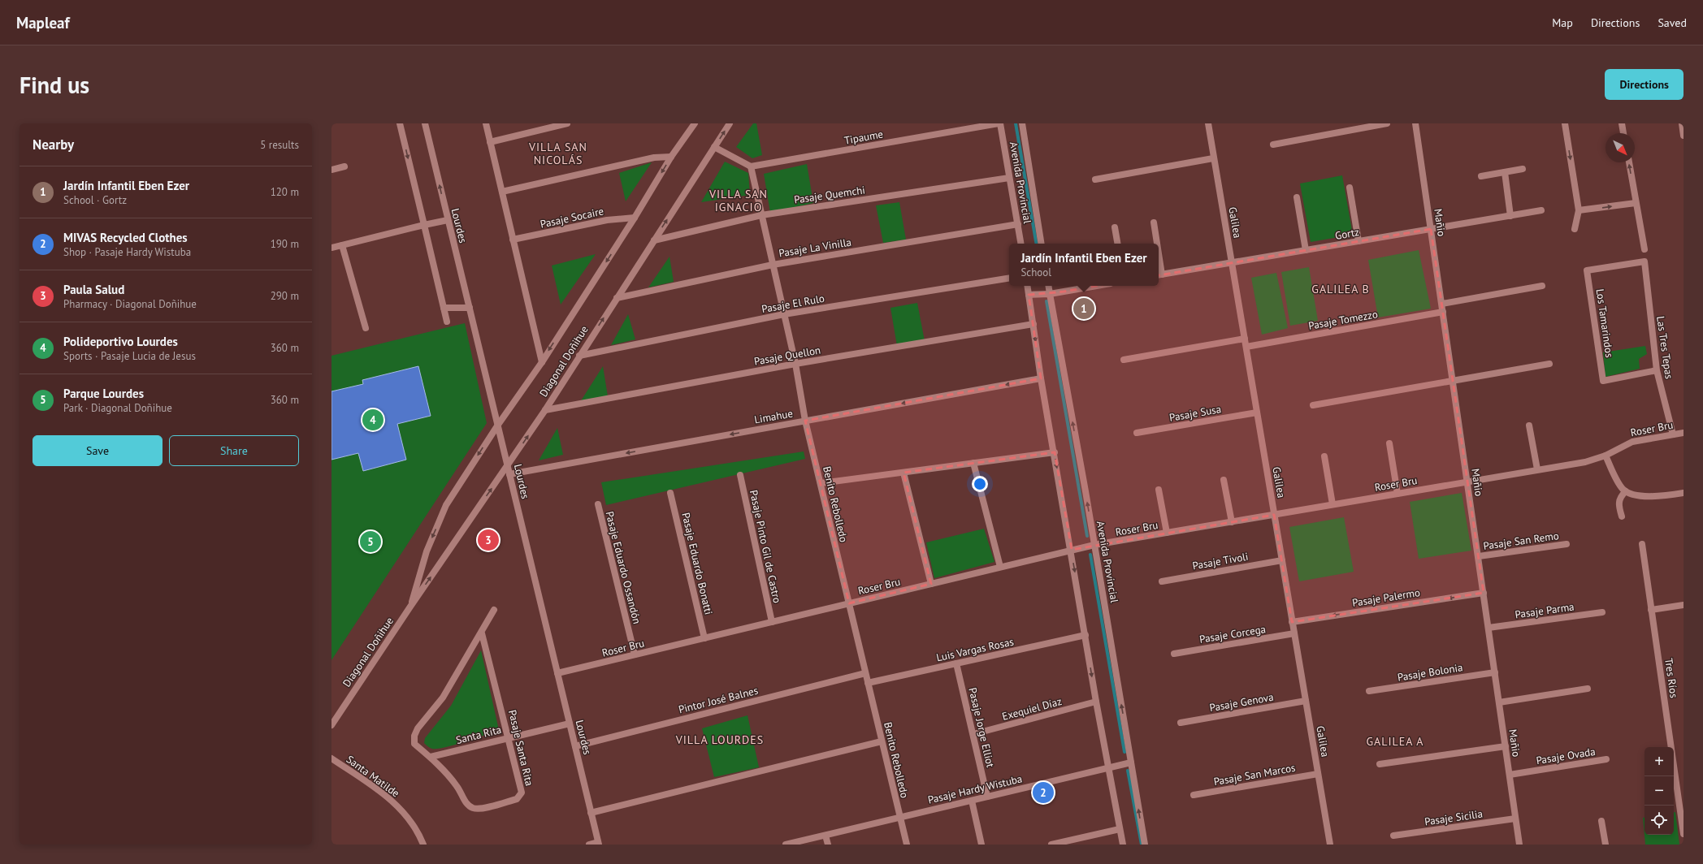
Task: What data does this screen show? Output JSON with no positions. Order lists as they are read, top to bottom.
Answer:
{
  "streets": {
    "street": [
      "Tipaume",
      "Avenida Provincial",
      "Pasaje Quemchi",
      "Pasaje Socaire",
      "Galilea",
      "Mañio",
      "Lourdes",
      "Gortz",
      "Pasaje La Vinilla",
      "Pasaje El Rulo",
      "Pasaje Tomezzo",
      "Los Tamarindos",
      "Las Tres Tepas",
      "Pasaje Quellon",
      "Diagonal Doñihue",
      "Pasaje Susa",
      "Limahue",
      "Roser Bru",
      "Benito Rebolledo",
      "Pasaje San Remo",
      "Pasaje Pinto Gil de Castro",
      "Pasaje Tivoli",
      "Pasaje Eduardo Bonatti",
      "Pasaje Eduardo Ossandón",
      "Pasaje Palermo",
      "Pasaje Parma",
      "Pasaje Corcega",
      "Luis Vargas Rosas",
      "Pasaje Bolonia",
      "Tres Ríos",
      "Pintor José Balnes",
      "Pasaje Genova",
      "Exequiel Díaz",
      "Pasaje Jorge Elliot",
      "Santa Rita",
      "Pasaje Santa Rita",
      "Pasaje Ovada",
      "Pasaje San Marcos",
      "Santa Matilde",
      "Pasaje Hardy Wistuba",
      "Pasaje Sicilia"
    ]
  },
  "crossings": [
    ["Tipaume", "Avenida Provincial"],
    ["Tipaume", "Benito Rebolledo"],
    ["Avenida Provincial", "Pasaje Quemchi"],
    ["Avenida Provincial", "Pasaje La Vinilla"],
    ["Avenida Provincial", "Roser Bru"],
    ["Avenida Provincial", "Pasaje Hardy Wistuba"],
    ["Pasaje Quemchi", "Diagonal Doñihue"],
    ["Pasaje Quemchi", "Benito Rebolledo"],
    ["Pasaje Socaire", "Diagonal Doñihue"],
    ["Galilea", "Gortz"],
    ["Galilea", "Pasaje Tomezzo"],
    ["Galilea", "Pasaje Susa"],
    ["Galilea", "Roser Bru"],
    ["Galilea", "Pasaje Tivoli"],
    ["Galilea", "Pasaje Palermo"],
    ["Galilea", "Pasaje Corcega"],
    ["Galilea", "Pasaje Genova"],
    ["Galilea", "Pasaje San Marcos"],
    ["Mañio", "Gortz"],
    ["Mañio", "Pasaje Tomezzo"],
    ["Mañio", "Roser Bru"],
    ["Mañio", "Pasaje San Remo"],
    ["Mañio", "Pasaje Palermo"],
    ["Mañio", "Pasaje Parma"],
    ["Mañio", "Pasaje Bolonia"],
    ["Mañio", "Pasaje Ovada"],
    ["Mañio", "Pasaje Sicilia"],
    ["Lourdes", "Diagonal Doñihue"],
    ["Lourdes", "Limahue"],
    ["Lourdes", "Roser Bru"],
    ["Lourdes", "Pintor José Balnes"],
    ["Lourdes", "Santa Rita"],
    ["Pasaje La Vinilla", "Diagonal Doñihue"],
    ["Pasaje La Vinilla", "Benito Rebolledo"],
    ["Pasaje El Rulo", "Diagonal Doñihue"],
    ["Pasaje El Rulo", "Benito Rebolledo"],
    ["Los Tamarindos", "Las Tres Tepas"],
    ["Las Tres Tepas", "Roser Bru"],
    ["Pasaje Quellon", "Diagonal Doñihue"],
    ["Pasaje Quellon", "Benito Rebolledo"],
    ["Limahue", "Benito Rebolledo"],
    ["Roser Bru", "Benito Rebolledo"],
    ["Roser Bru", "Pasaje Pinto Gil de Castro"],
    ["Roser Bru", "Pasaje Eduardo Bonatti"],
    ["Roser Bru", "Pasaje Eduardo Ossandón"],
    ["Benito Rebolledo", "Luis Vargas Rosas"],
    ["Benito Rebolledo", "Pintor José Balnes"],
    ["Benito Rebolledo", "Pasaje Hardy Wistuba"],
    ["Luis Vargas Rosas", "Pasaje Jorge Elliot"],
    ["Exequiel Díaz", "Pasaje Jorge Elliot"],
    ["Pasaje Jorge Elliot", "Pasaje Hardy Wistuba"],
    ["Santa Rita", "Pasaje Santa Rita"]
  ],
  "one_way": ["Limahue", "Pasaje Palermo"],
  "districts": [
    "VILLA SAN NICOLÁS",
    "VILLA SAN IGNACIO",
    "GALILEA B",
    "VILLA LOURDES",
    "GALILEA A"
  ],
  "north": "bottom right",
  "page": {
    "header": "Mapleaf",
    "nav": ["Map", "Directions", "Saved"],
    "buttons": [
      "Directions",
      ["Save", "Share"]
    ],
    "title": "Find us",
    "heading": ["Nearby", "5 results"],
    "list": [
      {
        "mark": "1",
        "name": "Jardín Infantil Eben Ezer",
        "note": "School · Gortz",
        "value": "120 m"
      },
      {
        "mark": "2",
        "name": "MIVAS Recycled Clothes",
        "note": "Shop · Pasaje Hardy Wistuba",
        "value": "190 m"
      },
      {
        "mark": "3",
        "name": "Paula Salud",
        "note": "Pharmacy · Diagonal Doñihue",
        "value": "290 m"
      },
      {
        "mark": "4",
        "name": "Polideportivo Lourdes",
        "note": "Sports · Pasaje Lucia de Jesus",
        "value": "360 m"
      },
      {
        "mark": "5",
        "name": "Parque Lourdes",
        "note": "Park · Diagonal Doñihue",
        "value": "360 m"
      }
    ],
    "popup": ["Jardín Infantil Eben Ezer", "School"],
    "pins": [
      "1",
      "4",
      "3",
      "5",
      "2"
    ],
    "map_buttons": ["+", "−"]
  }
}
